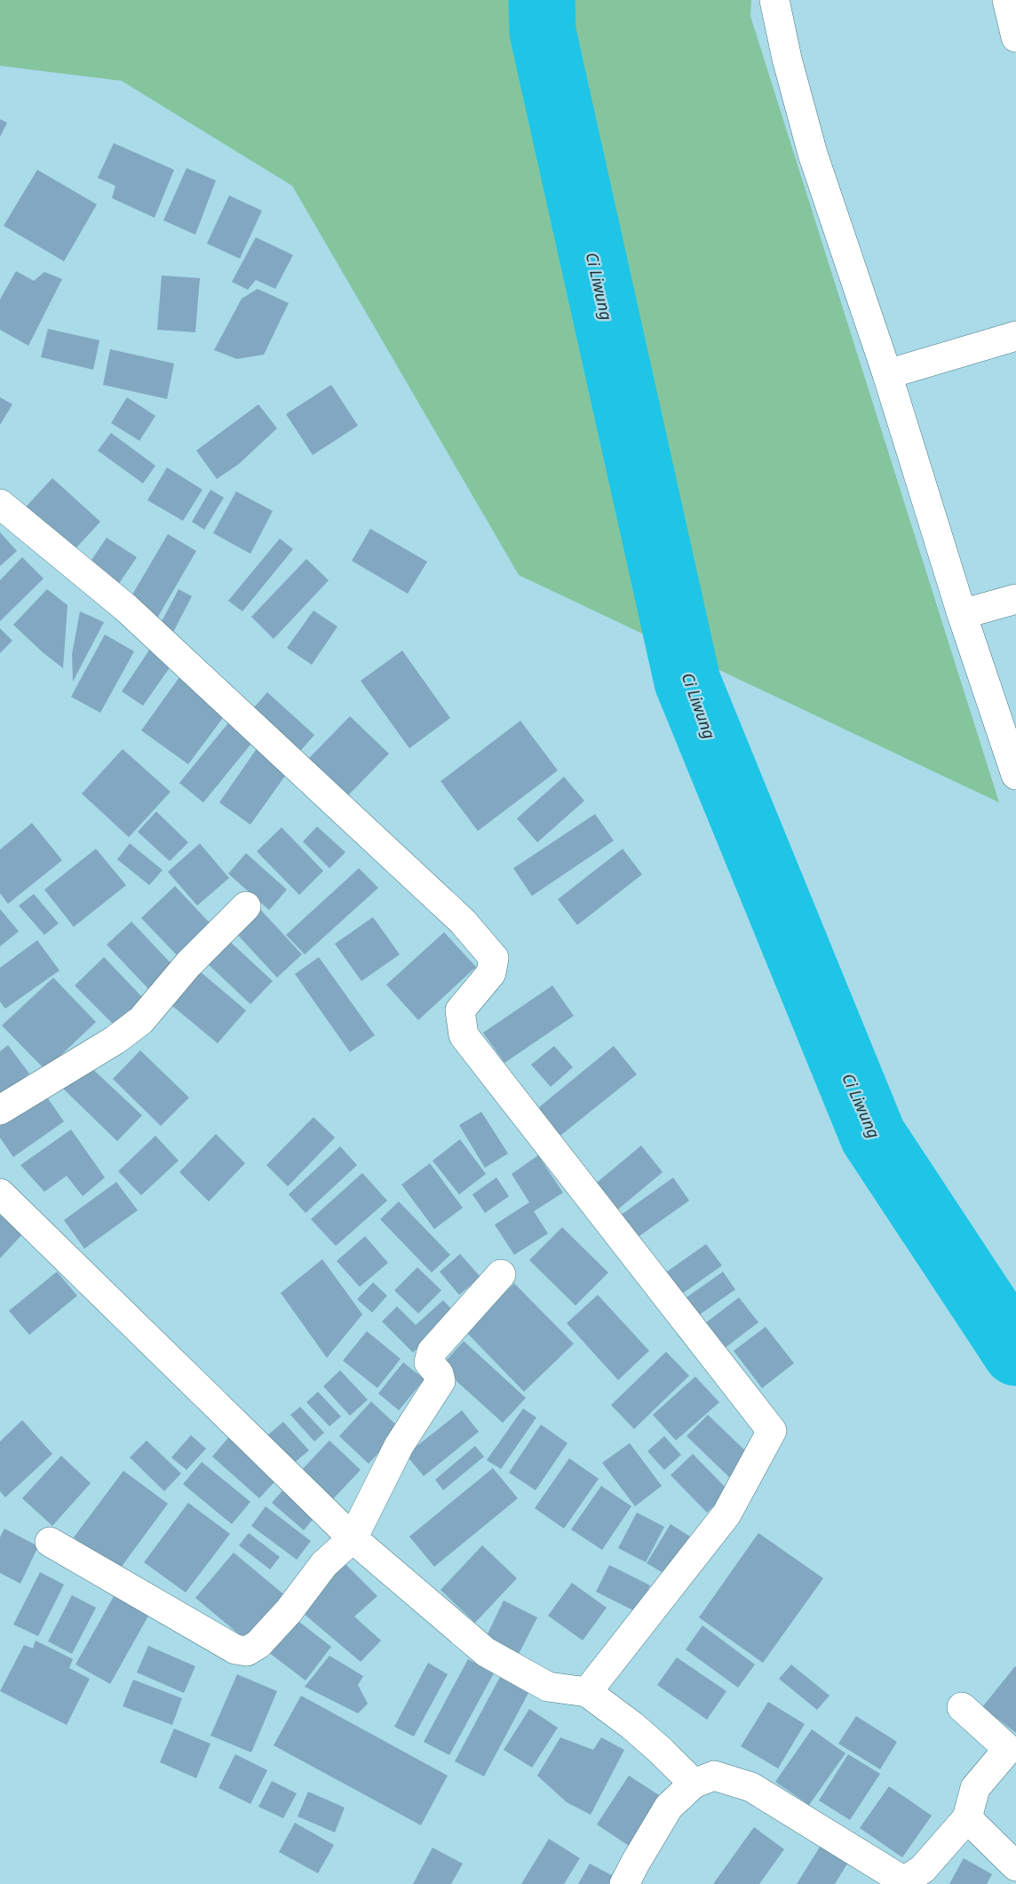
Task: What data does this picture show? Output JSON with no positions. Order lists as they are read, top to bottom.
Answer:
{
  "water": ["Ci Liwung"]
}
